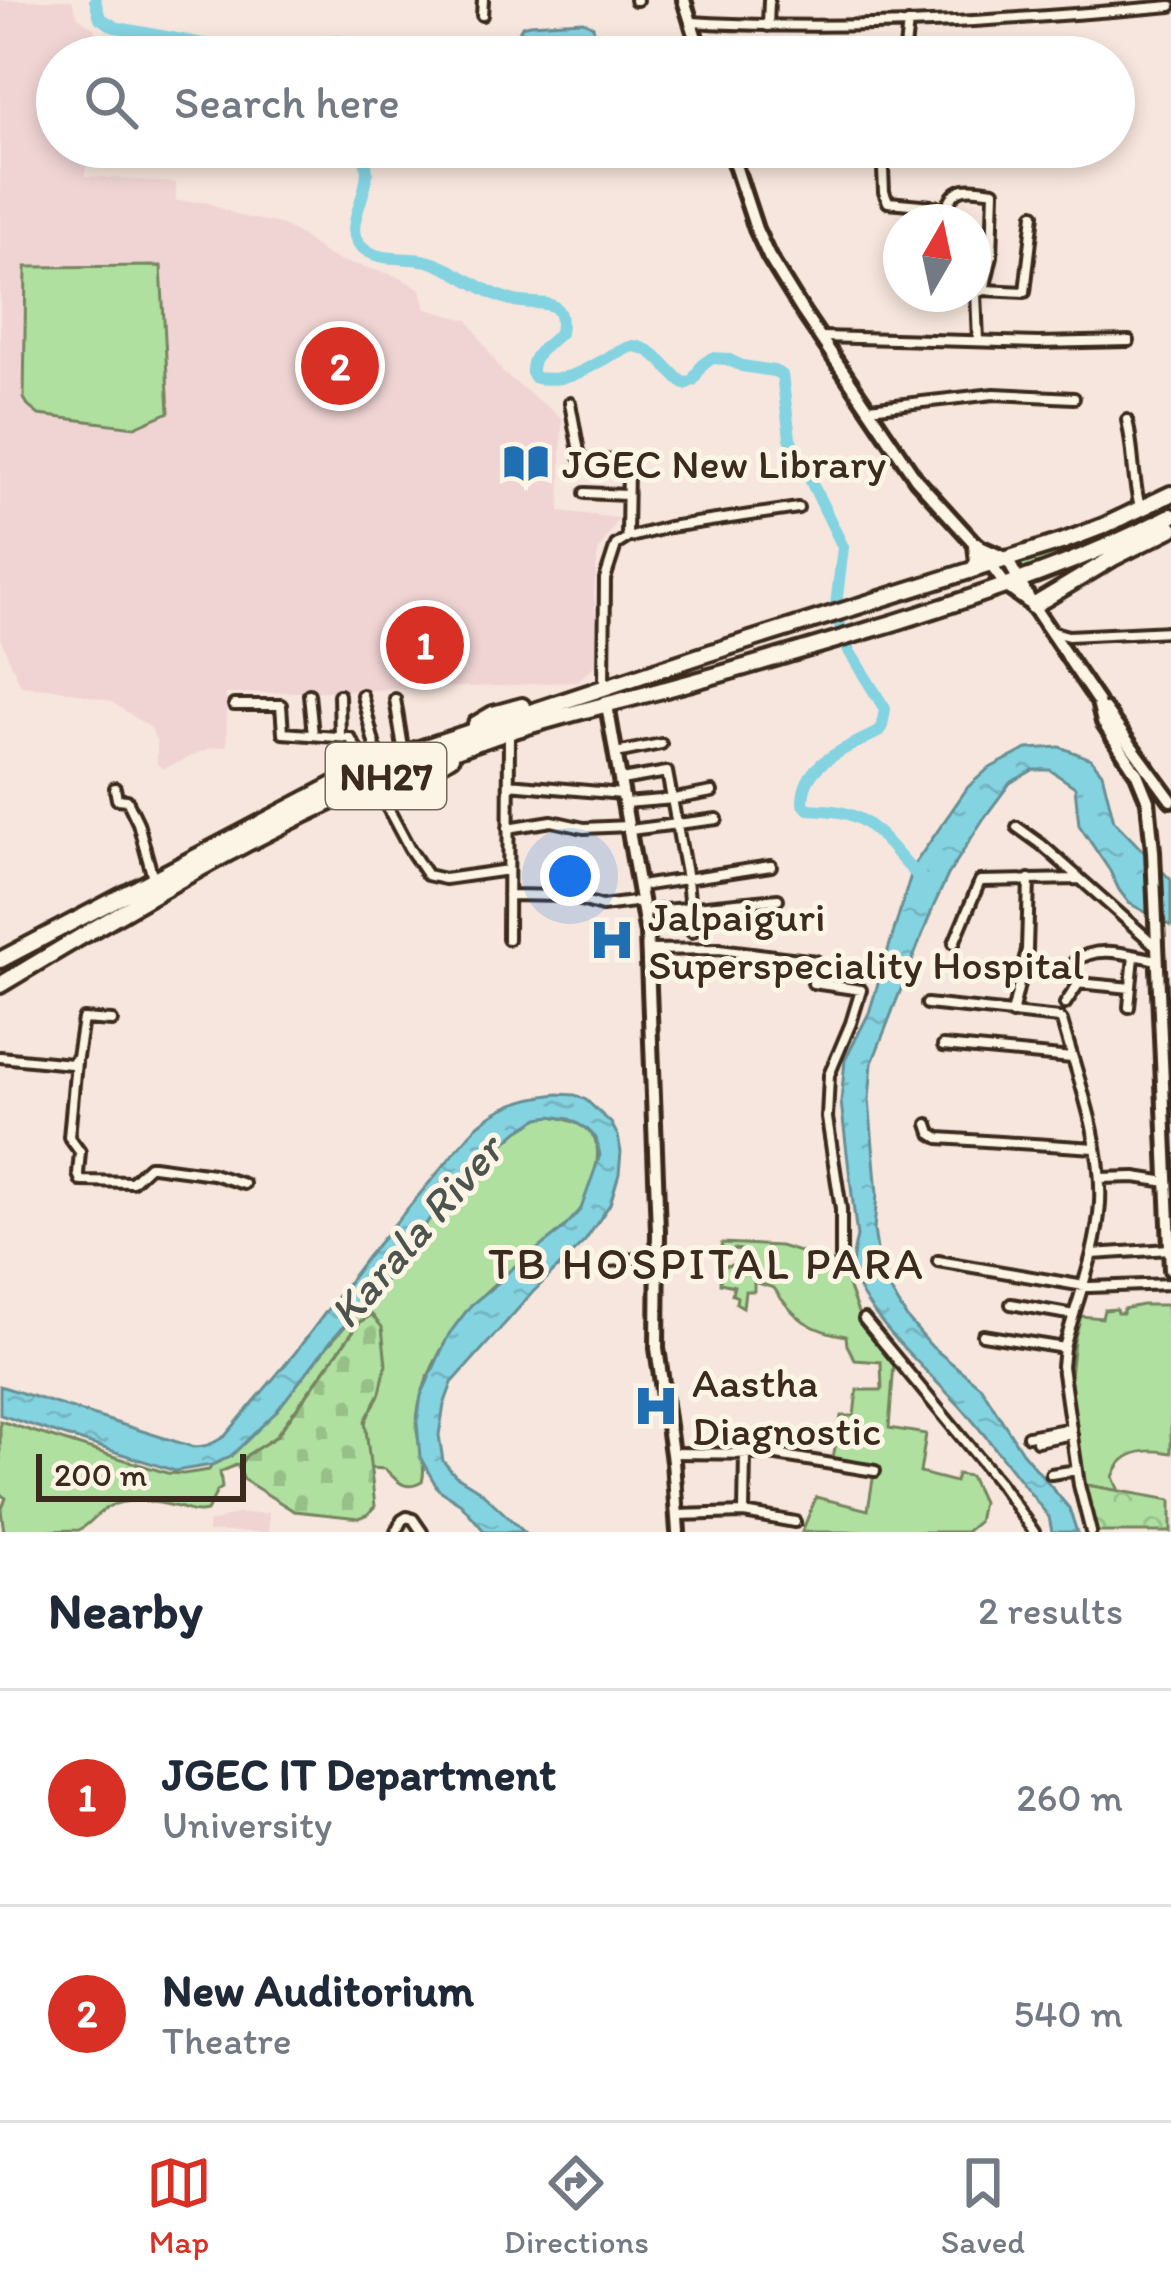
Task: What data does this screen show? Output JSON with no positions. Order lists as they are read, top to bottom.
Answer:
{
  "streets": {
    "highway": ["NH27"]
  },
  "districts": ["TB HOSPITAL PARA"],
  "water": ["Karala River"],
  "places": {
    "library": ["JGEC New Library"],
    "hospital": ["Jalpaiguri Superspeciality Hospital", "Aastha Diagnostic"]
  },
  "scale_bar": "200 m",
  "north": "top",
  "page": {
    "search": "Search here",
    "pins": ["2", "1"],
    "scale": "200 m",
    "heading": ["Nearby", "2 results"],
    "list": [
      {
        "mark": "1",
        "name": "JGEC IT Department",
        "note": "University",
        "value": "260 m"
      },
      {
        "mark": "2",
        "name": "New Auditorium",
        "note": "Theatre",
        "value": "540 m"
      }
    ],
    "nav": ["Map", "Directions", "Saved"]
  }
}
